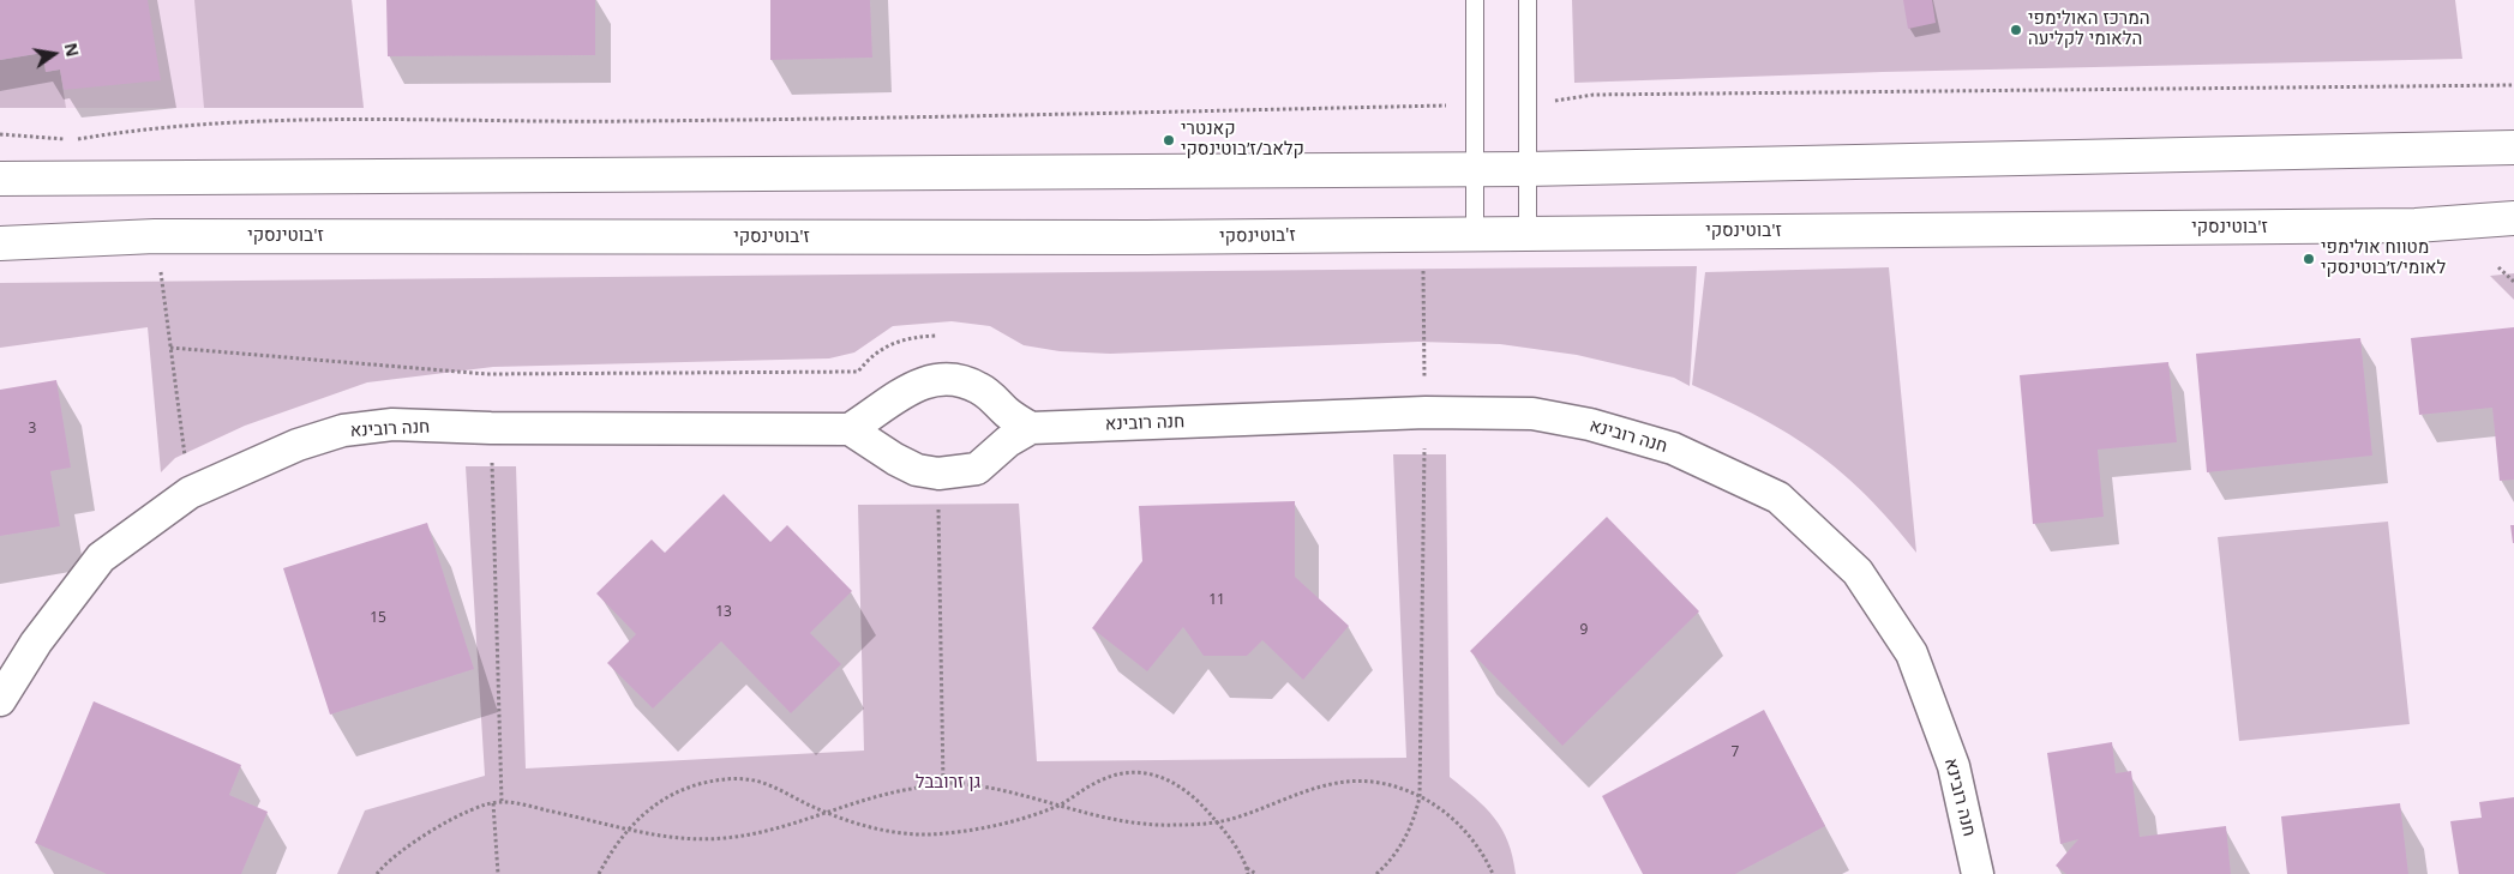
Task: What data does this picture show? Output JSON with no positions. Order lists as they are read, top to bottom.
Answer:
{
  "streets": {
    "main road": ["ז'בוטינסקי"],
    "street": ["חנה רובינא"]
  },
  "parks": ["גן זרובבל"],
  "places": ["המרכז האולימפי הלאומי לקליעה", "קאנטרי קלאב/ז׳בוטינסקי", "מטווח אולימפי לאומי/ז׳בוטינסקי"],
  "house_numbers": [
    "3",
    "11",
    "13",
    "15",
    "9",
    "7"
  ],
  "north": "right"
}
